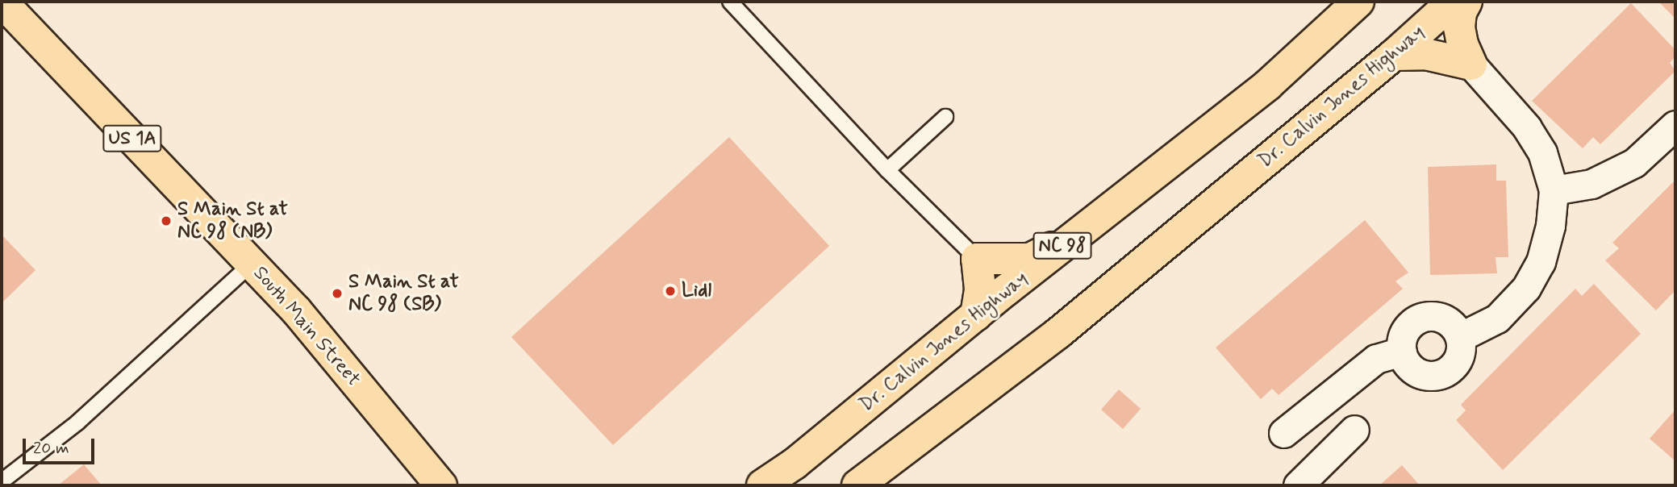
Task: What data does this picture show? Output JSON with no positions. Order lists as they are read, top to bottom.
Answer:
{
  "streets": {
    "main road": [
      "Dr. Calvin Jones Highway",
      "US 1A",
      "NC 98",
      "South Main Street"
    ]
  },
  "places": ["S Main St at NC 98 (NB)", "Lidl", "S Main St at NC 98 (SB)"],
  "scale_bar": "20 m"
}
